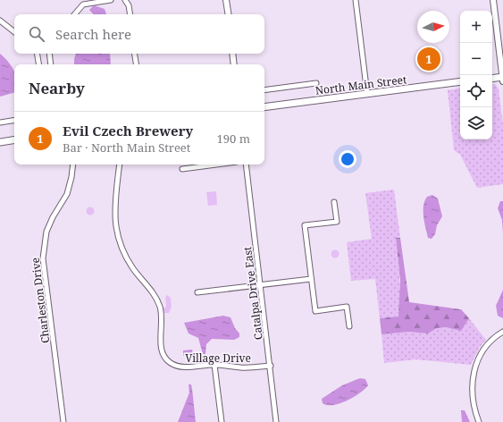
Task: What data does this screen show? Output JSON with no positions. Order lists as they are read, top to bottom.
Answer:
{
  "streets": {
    "main road": ["North Main Street"],
    "street": ["Catalpa Drive East", "Charleston Drive", "Village Drive"]
  },
  "crossings": [
    ["Catalpa Drive East", "Village Drive"]
  ],
  "north": "right",
  "page": {
    "map_buttons": ["+", "−"],
    "search": "Search here",
    "pins": "1",
    "heading": "Nearby",
    "list": [
      {
        "mark": "1",
        "name": "Evil Czech Brewery",
        "note": "Bar · North Main Street",
        "value": "190 m"
      }
    ]
  }
}
